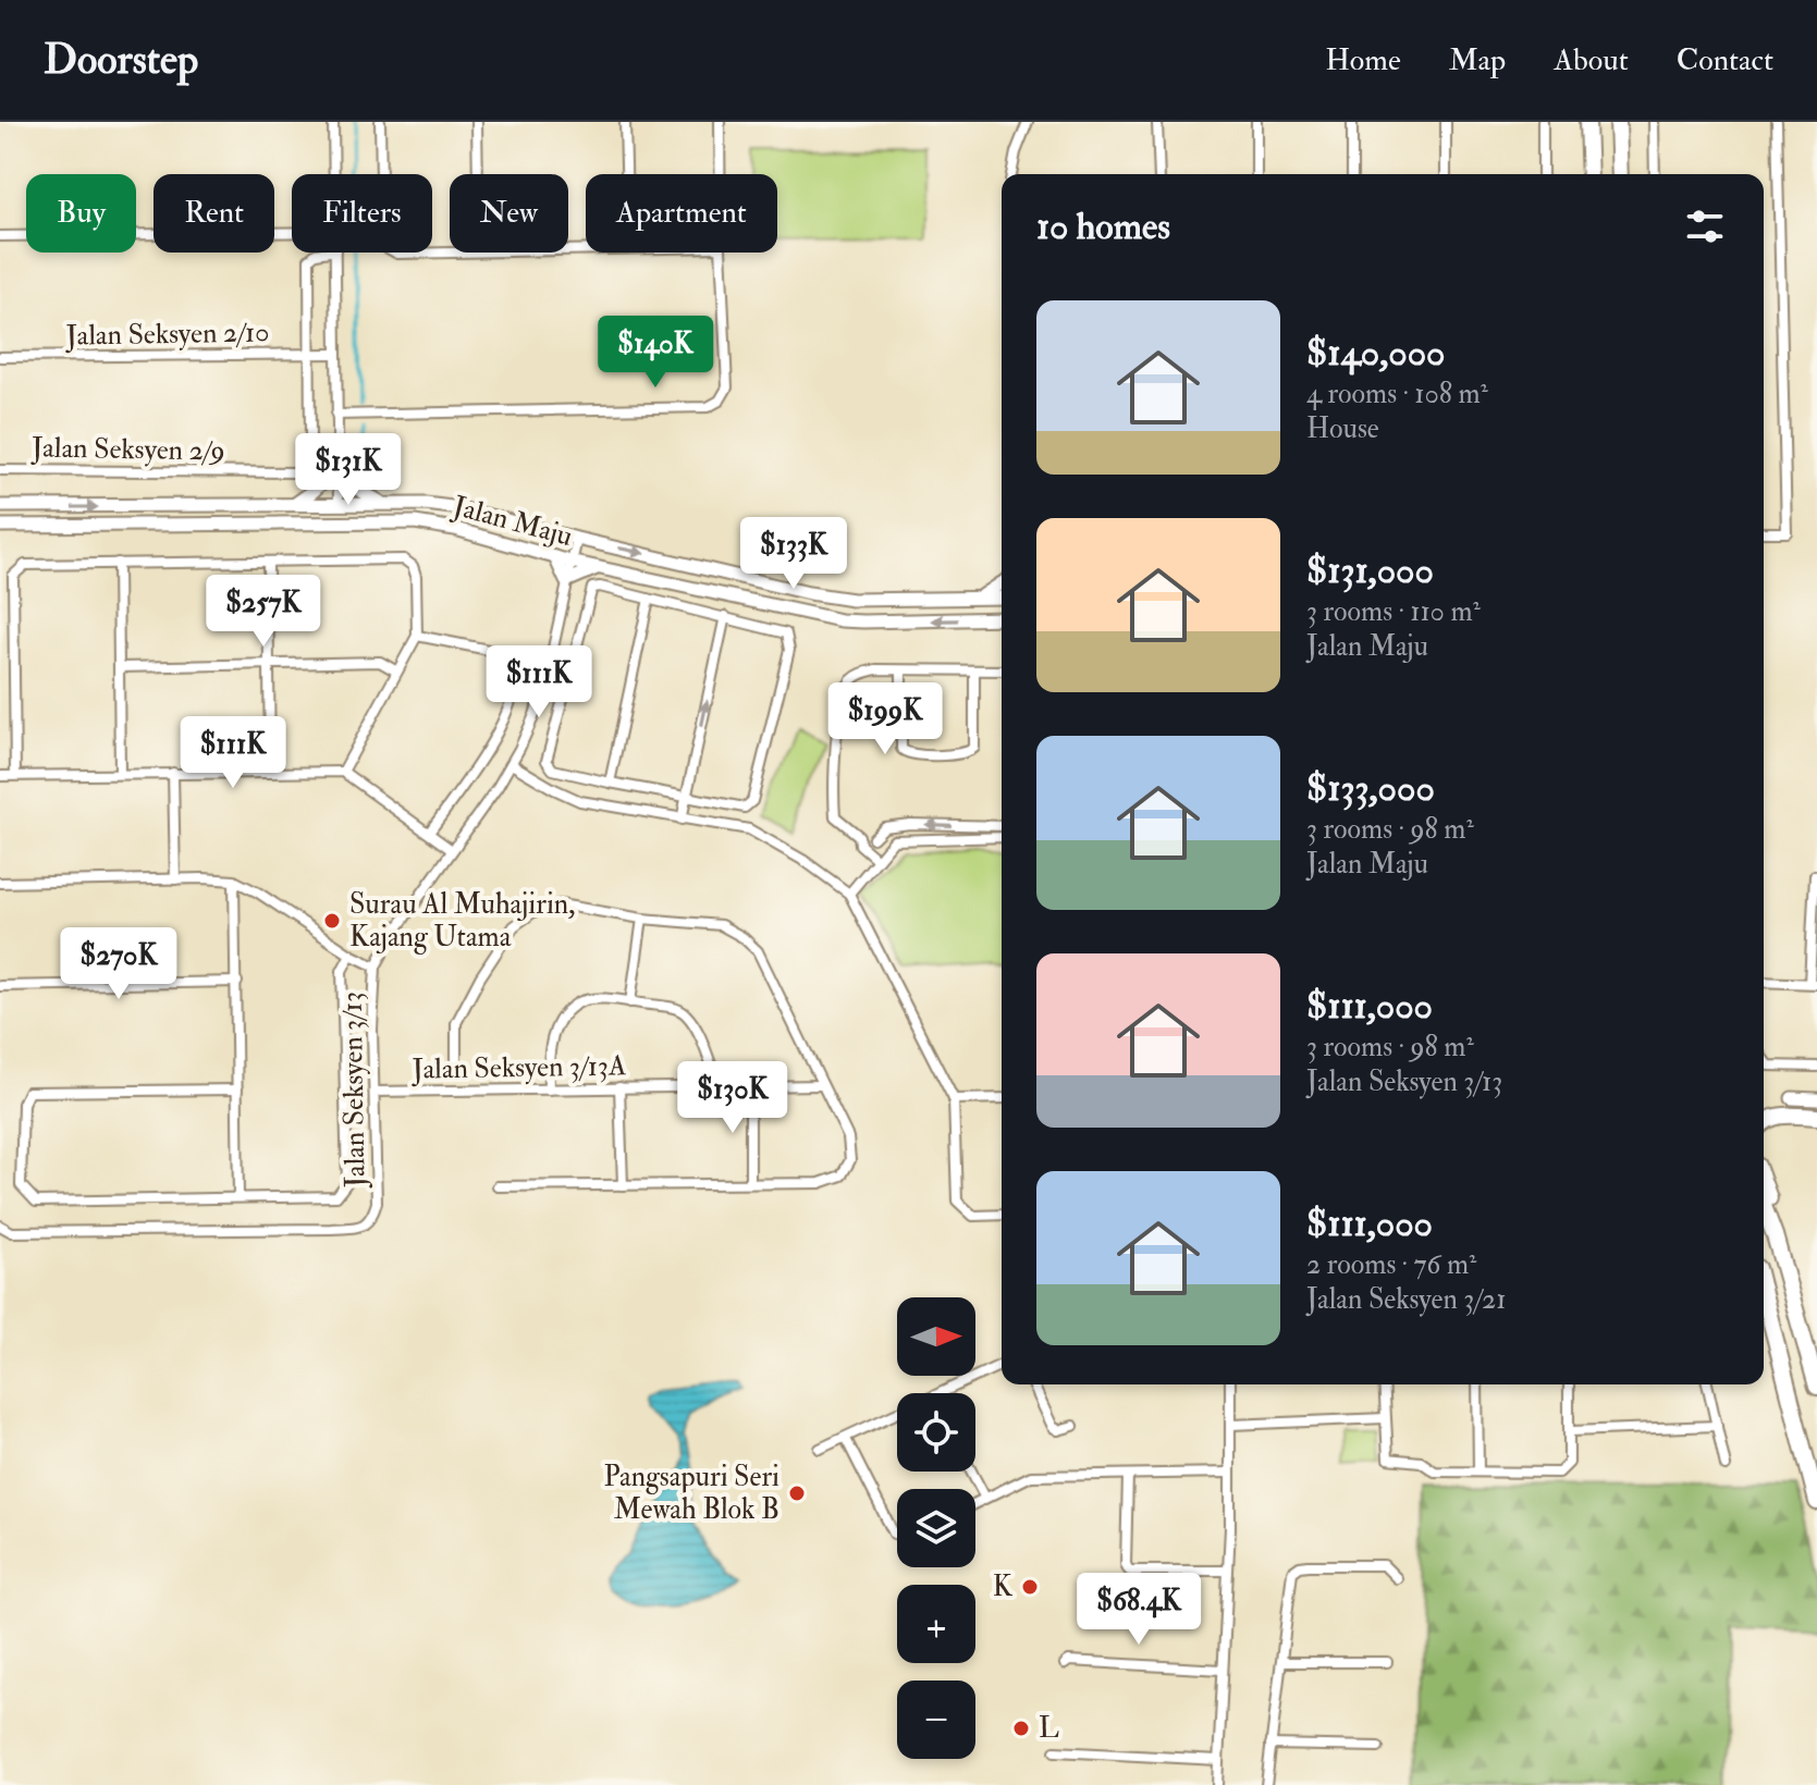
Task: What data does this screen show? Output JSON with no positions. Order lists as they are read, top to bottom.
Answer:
{
  "streets": {
    "street": [
      "Jalan Seksyen 2/10",
      "Jalan Seksyen 2/9",
      "Jalan Maju",
      "Jalan Seksyen 3/13A",
      "Jalan Seksyen 3/13"
    ]
  },
  "crossings": [
    ["Jalan Seksyen 2/10", "Jalan Seksyen 2/9"],
    ["Jalan Maju", "Jalan Seksyen 3/13"],
    ["Jalan Seksyen 3/13A", "Jalan Seksyen 3/13"]
  ],
  "places": [
    "Surau Al Muhajirin, Kajang Utama",
    "Pangsapuri Seri Mewah Blok B",
    "K",
    "L"
  ],
  "north": "right",
  "page": {
    "header": "Doorstep",
    "nav": [
      "Home",
      "Map",
      "About",
      "Contact"
    ],
    "chip": [
      "Buy",
      "Rent",
      "Filters",
      "New",
      "Apartment"
    ],
    "heading": "10 homes",
    "list": [
      {
        "name": "$140,000",
        "note": "4 rooms · 108 m² · House"
      },
      {
        "name": "$131,000",
        "note": "3 rooms · 110 m² · Jalan Maju"
      },
      {
        "name": "$133,000",
        "note": "3 rooms · 98 m² · Jalan Maju"
      },
      {
        "name": "$111,000",
        "note": "3 rooms · 98 m² · Jalan Seksyen 3/13"
      },
      {
        "name": "$111,000",
        "note": "2 rooms · 76 m² · Jalan Seksyen 3/21"
      }
    ],
    "price": [
      "$140K",
      "$131K",
      "$133K",
      "$257K",
      "$111K",
      "$199K",
      "$111K",
      "$270K",
      "$130K",
      "$68.4K"
    ],
    "map_buttons": ["+", "−"]
  }
}
